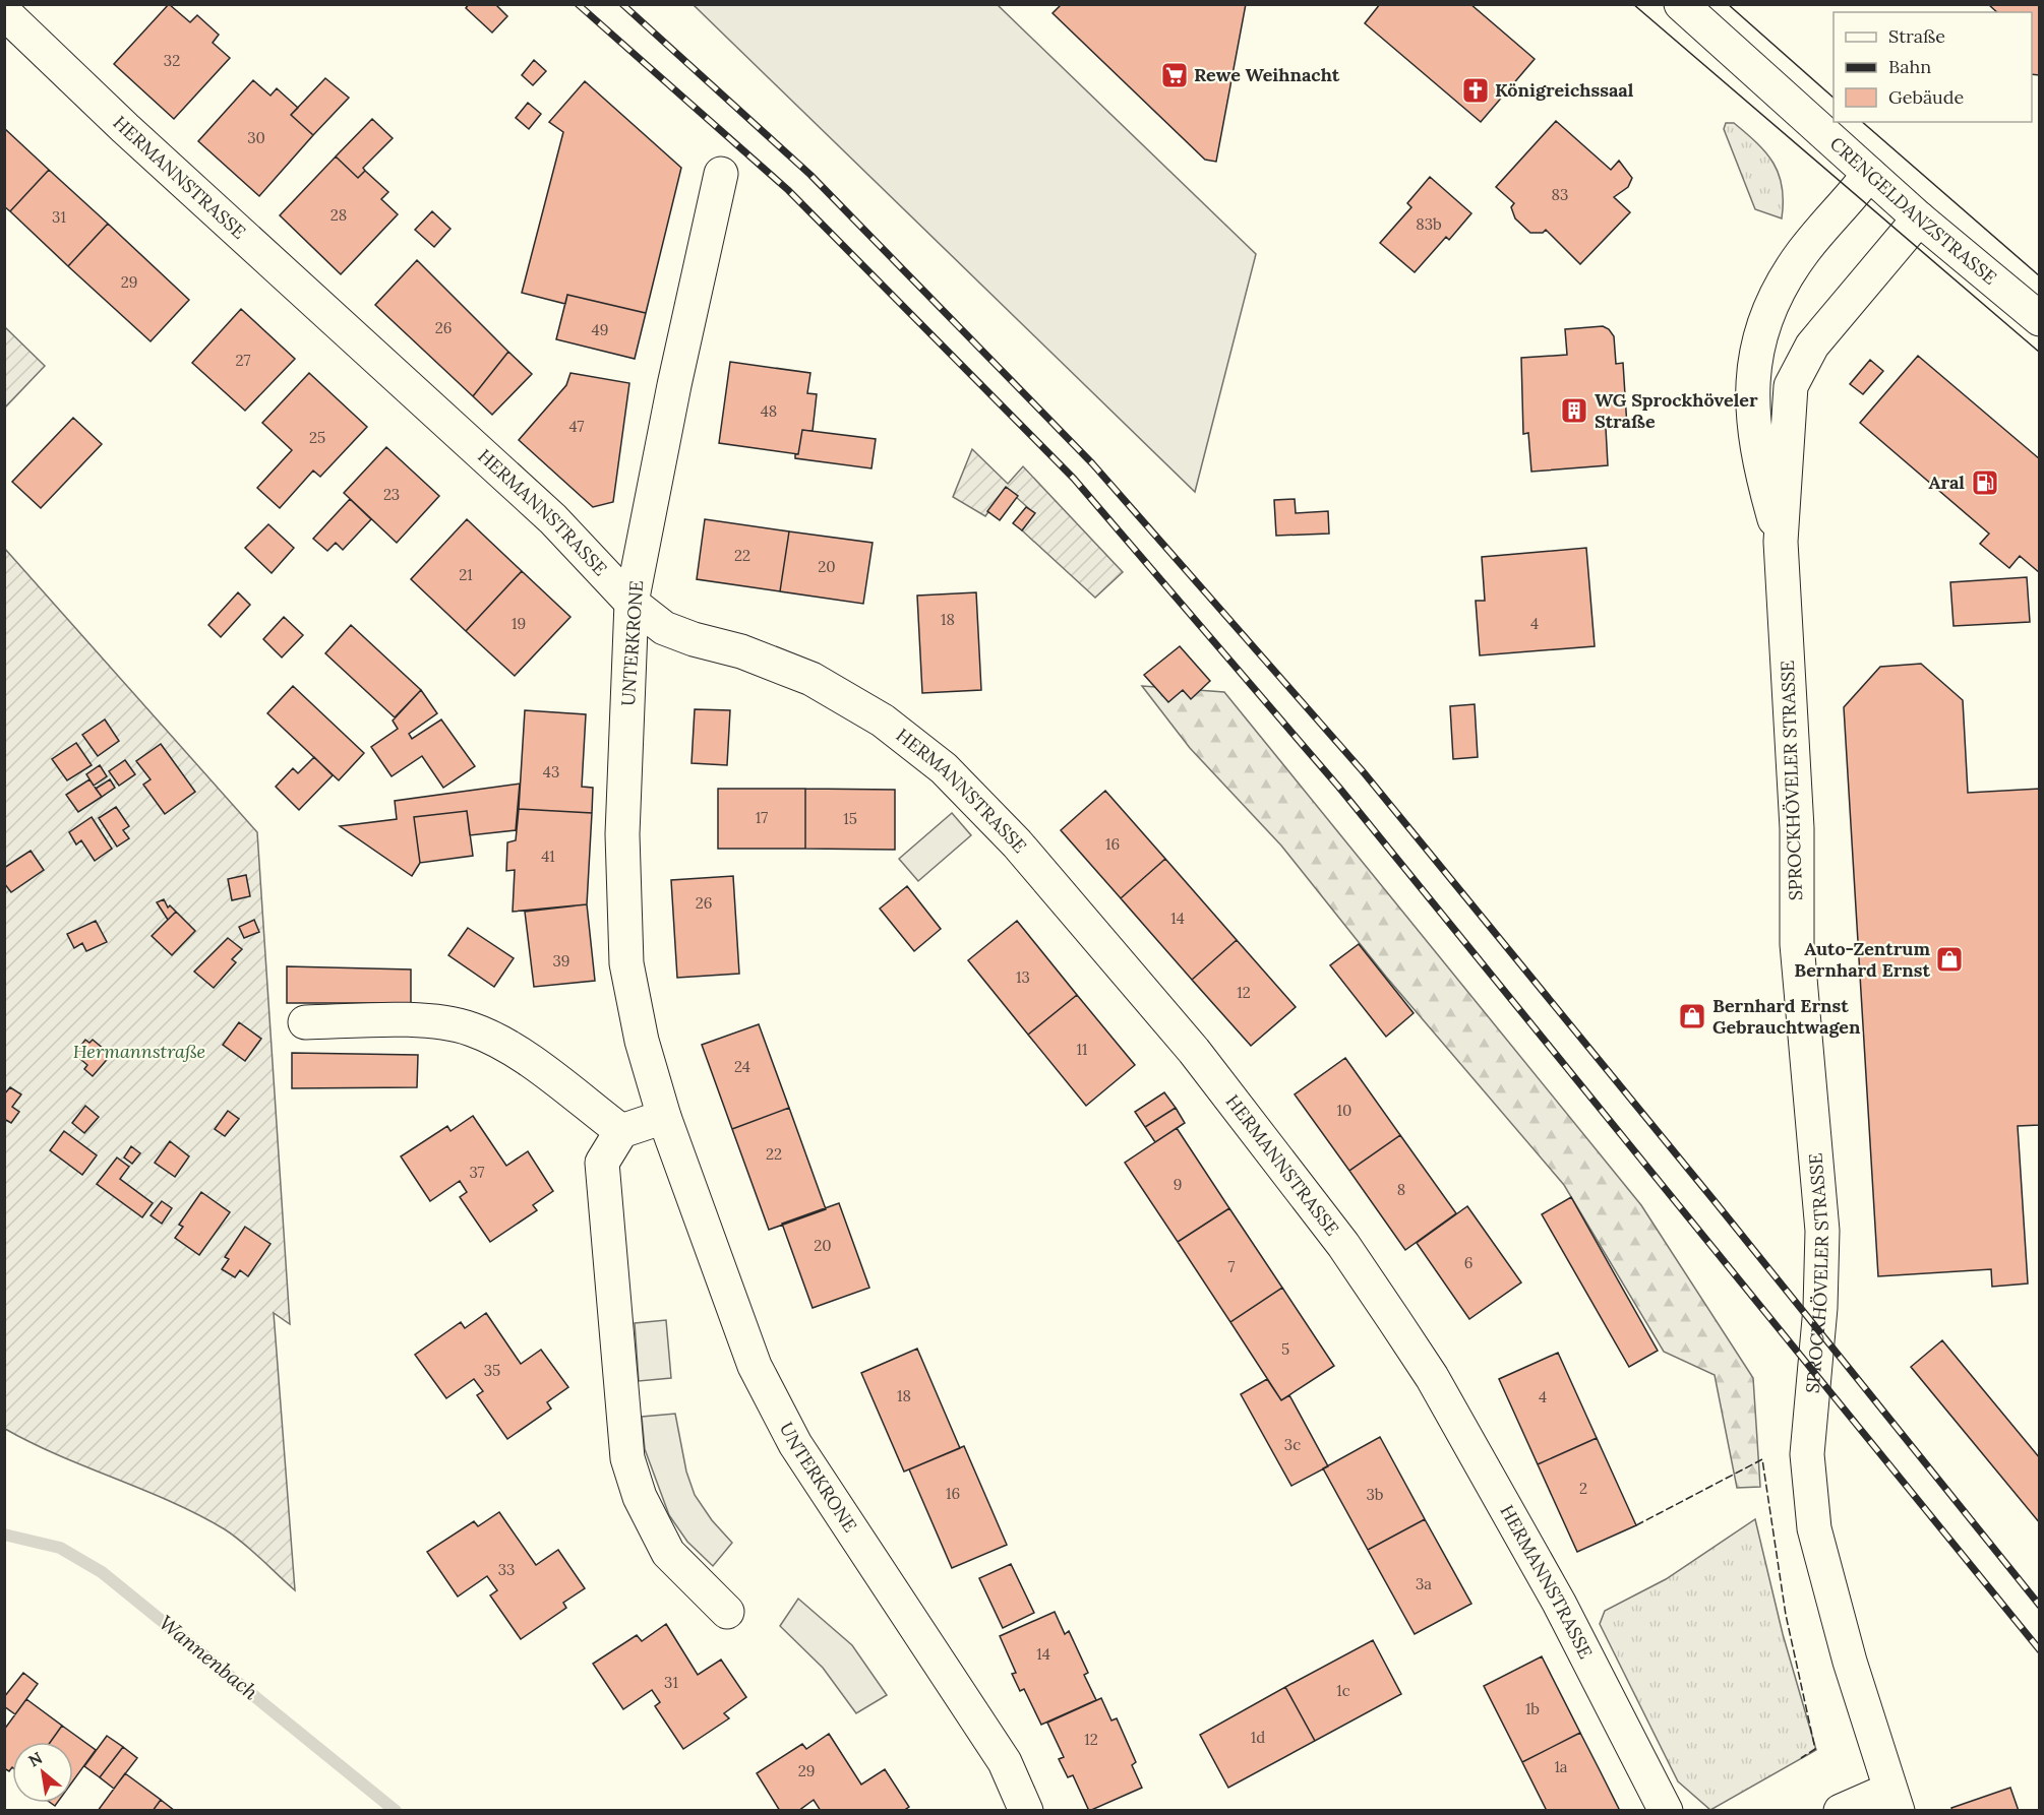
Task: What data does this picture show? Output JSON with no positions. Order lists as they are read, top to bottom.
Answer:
{
  "streets": {
    "street": [
      "HERMANNSTRASSE",
      "CRENGELDANZSTRASSE",
      "UNTERKRONE",
      "SPROCKHÖVELER STRASSE"
    ]
  },
  "crossings": [
    ["HERMANNSTRASSE", "UNTERKRONE"],
    ["CRENGELDANZSTRASSE", "SPROCKHÖVELER STRASSE"]
  ],
  "water": ["Wannenbach"],
  "parks": ["Hermannstraße"],
  "places": {
    "supermarket": ["Rewe Weihnacht"],
    "church": ["Königreichssaal"],
    "building": ["WG Sprockhöveler Straße"],
    "fuel station": ["Aral"],
    "shop": ["Auto-Zentrum Bernhard Ernst", "Bernhard Ernst Gebrauchtwagen"]
  },
  "house_numbers": [
    "32",
    "30",
    "83",
    "28",
    "31",
    "83b",
    "29",
    "26",
    "49",
    "27",
    "48",
    "47",
    "25",
    "23",
    "22",
    "20",
    "21",
    "18",
    "19",
    "4",
    "43",
    "17",
    "15",
    "16",
    "41",
    "26",
    "14",
    "39",
    "13",
    "12",
    "11",
    "24",
    "10",
    "22",
    "37",
    "9",
    "8",
    "20",
    "6",
    "7",
    "5",
    "35",
    "18",
    "4",
    "3c",
    "2",
    "16",
    "3b",
    "33",
    "3a",
    "14",
    "31",
    "1c",
    "1b",
    "1d",
    "12",
    "1a",
    "29"
  ],
  "legend": ["Straße", "Bahn", "Gebäude"],
  "north": "top left"
}
